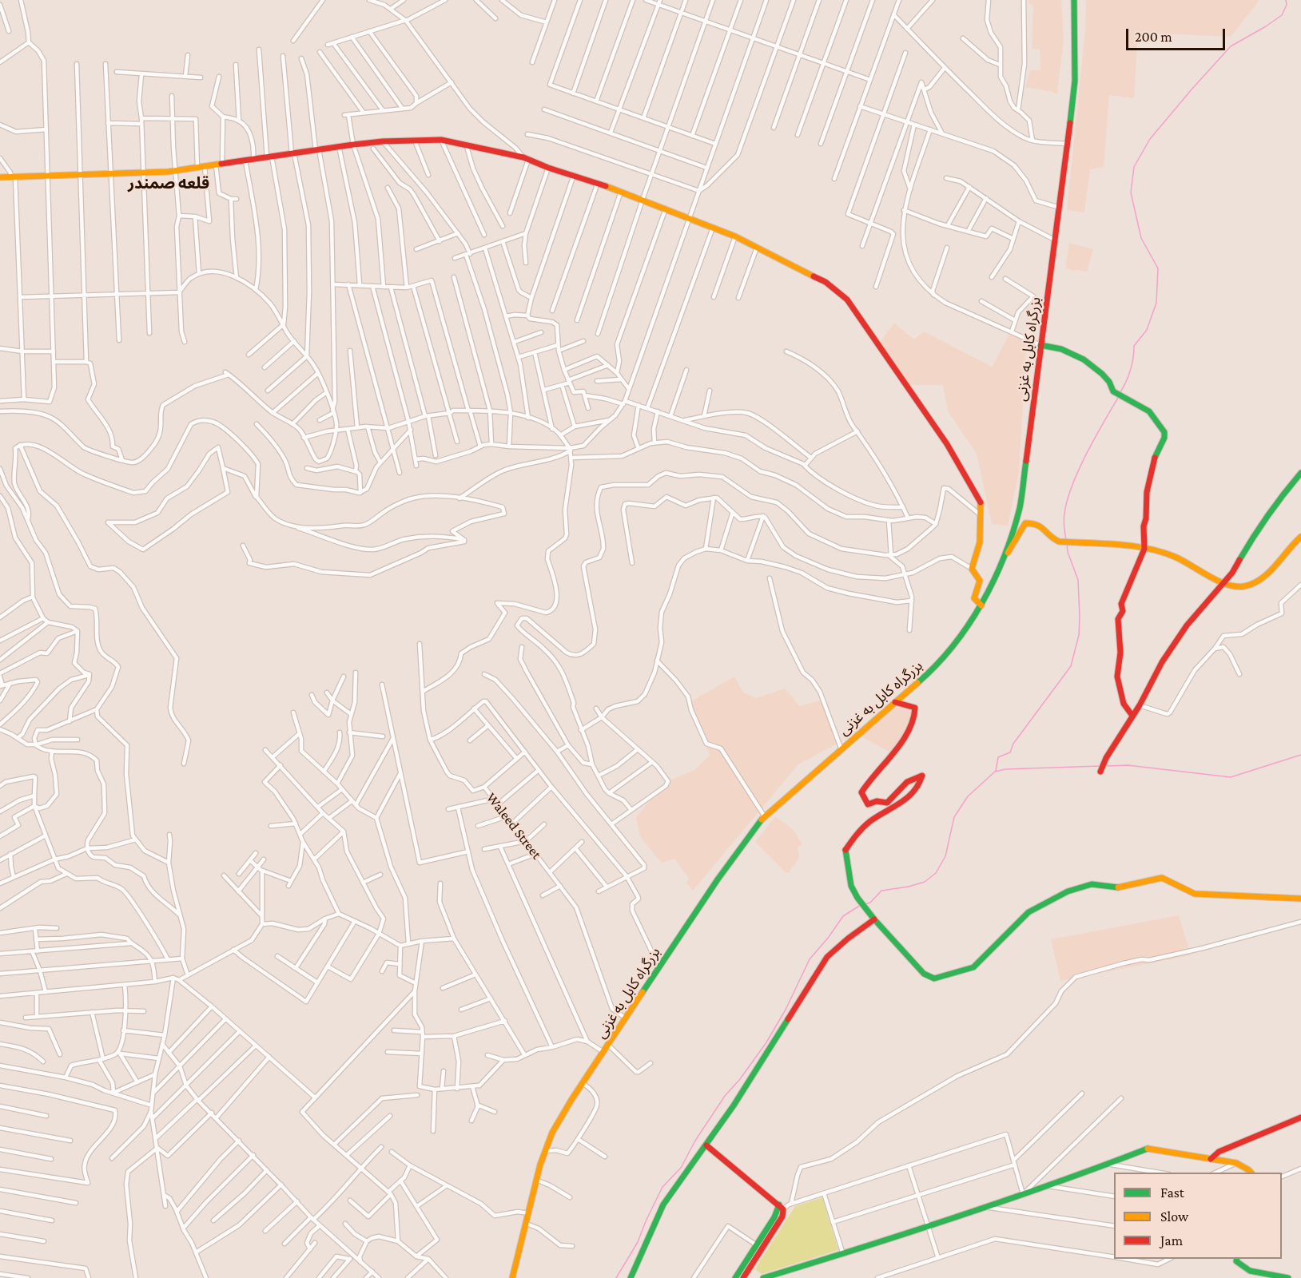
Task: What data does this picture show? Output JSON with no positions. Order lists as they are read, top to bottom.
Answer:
{
  "streets": {
    "main road": ["بزرگراه کابل به غزنی"],
    "street": ["Waleed Street"]
  },
  "crossings": [
    ["بزرگراه کابل به غزنی", "Waleed Street"]
  ],
  "districts": ["قلعه صمندر"],
  "legend": ["Fast", "Slow", "Jam"],
  "scale_bar": "200 m"
}
